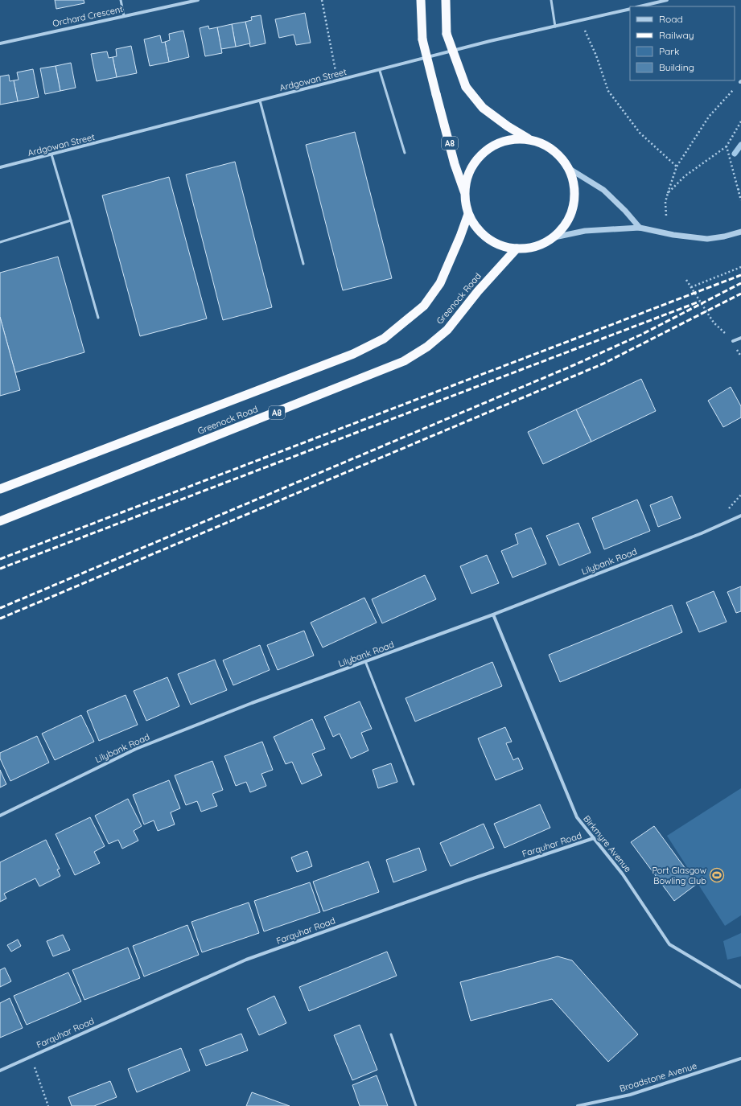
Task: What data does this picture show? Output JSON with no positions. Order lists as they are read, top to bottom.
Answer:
{
  "streets": {
    "highway": ["A8", "Greenock Road"],
    "street": [
      "Orchard Crescent",
      "Ardgowan Street",
      "Lilybank Road",
      "Birkmyre Avenue",
      "Farquhar Road",
      "Broadstone Avenue"
    ]
  },
  "crossings": [
    ["A8", "Greenock Road"],
    ["Lilybank Road", "Birkmyre Avenue"],
    ["Birkmyre Avenue", "Farquhar Road"]
  ],
  "places": {
    "sports": ["Port Glasgow Bowling Club"]
  },
  "legend": [
    "Road",
    "Railway",
    "Park",
    "Building"
  ]
}
